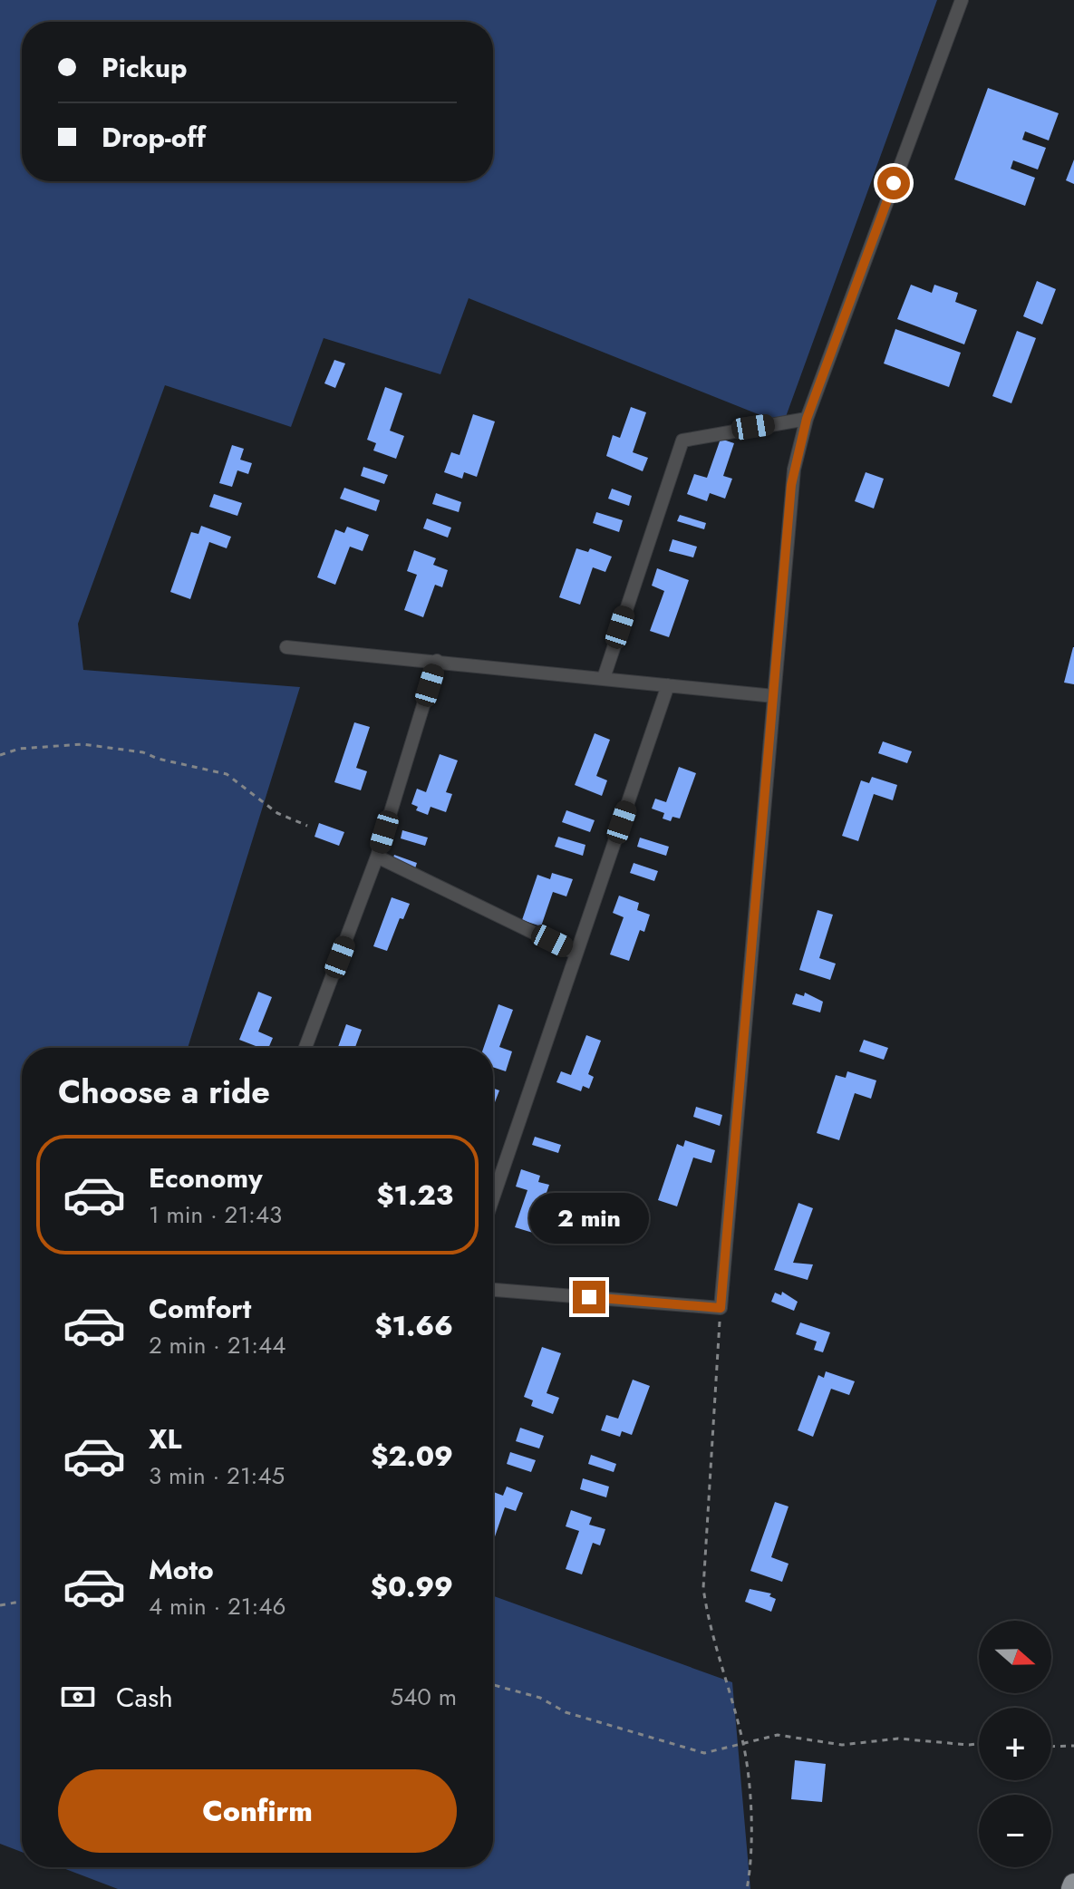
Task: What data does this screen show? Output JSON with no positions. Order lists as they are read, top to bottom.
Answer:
{
  "north": "right",
  "page": {
    "banner": ["Pickup", "Drop-off"],
    "heading": "Choose a ride",
    "list": [
      {
        "name": "Economy",
        "note": "1 min · 21:43",
        "value": "$1.23"
      },
      {
        "name": "Comfort",
        "note": "2 min · 21:44",
        "value": "$1.66"
      },
      {
        "name": "XL",
        "note": "3 min · 21:45",
        "value": "$2.09"
      },
      {
        "name": "Moto",
        "note": "4 min · 21:46",
        "value": "$0.99"
      }
    ],
    "bubble": "2 min",
    "map_buttons": ["+", "−"],
    "pay": ["Cash", "540 m"],
    "buttons": "Confirm"
  }
}
